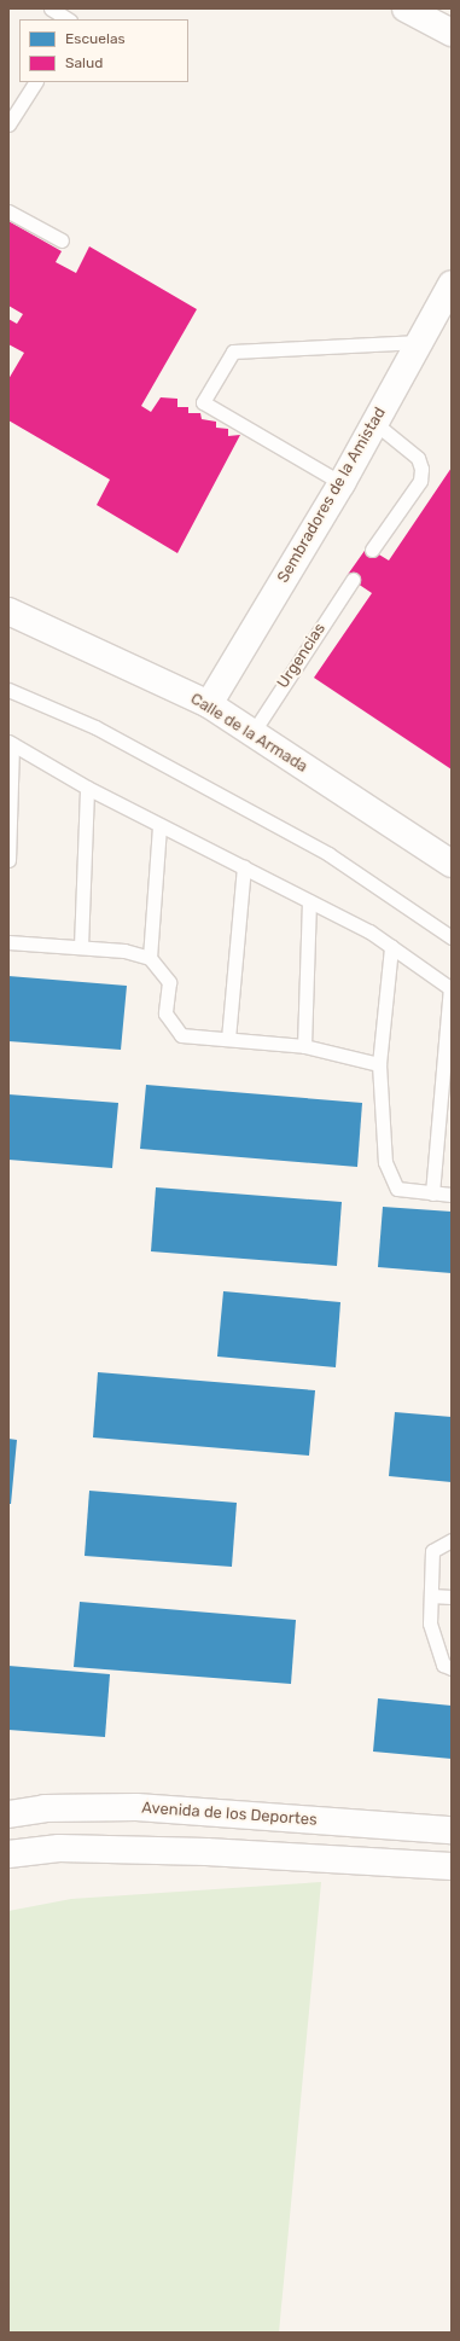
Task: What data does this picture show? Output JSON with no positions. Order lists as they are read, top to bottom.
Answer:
{
  "streets": {
    "street": ["Sembradores de la Amistad", "Calle de la Armada", "Avenida de los Deportes"],
    "lane": ["Urgencias"]
  },
  "crossings": [
    ["Sembradores de la Amistad", "Calle de la Armada"],
    ["Urgencias", "Calle de la Armada"]
  ],
  "legend": ["Escuelas", "Salud"]
}
